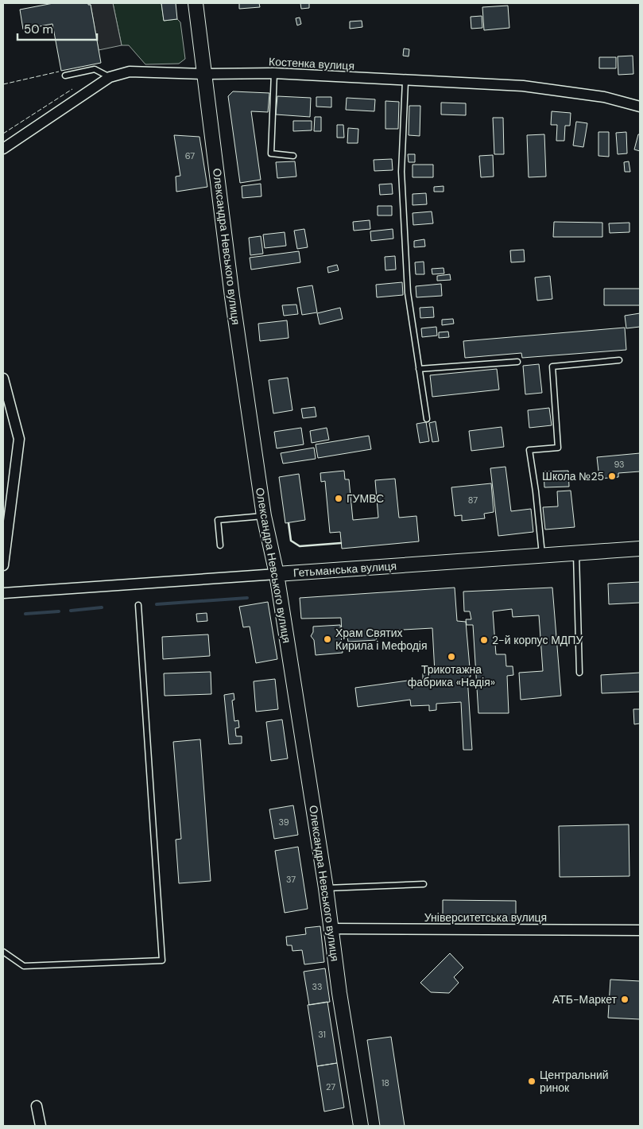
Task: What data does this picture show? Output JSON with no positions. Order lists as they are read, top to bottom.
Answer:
{
  "streets": {
    "main road": ["Олександра Невського вулиця", "Гетьманська вулиця"],
    "street": ["Костенка вулиця", "Університетська вулиця"]
  },
  "crossings": [
    ["Костенка вулиця", "Олександра Невського вулиця"],
    ["Олександра Невського вулиця", "Гетьманська вулиця"],
    ["Олександра Невського вулиця", "Університетська вулиця"]
  ],
  "places": [
    "Школа №25",
    "ГУМВС",
    "Храм Святих Кирила і Мефодія",
    "2-й корпус МДПУ",
    "Трикотажна фабрика «Надія»",
    "АТБ-Маркет",
    "Центральний ринок"
  ],
  "house_numbers": [
    "67",
    "93",
    "87",
    "39",
    "37",
    "33",
    "31",
    "18",
    "27"
  ],
  "scale_bar": "50 m"
}
